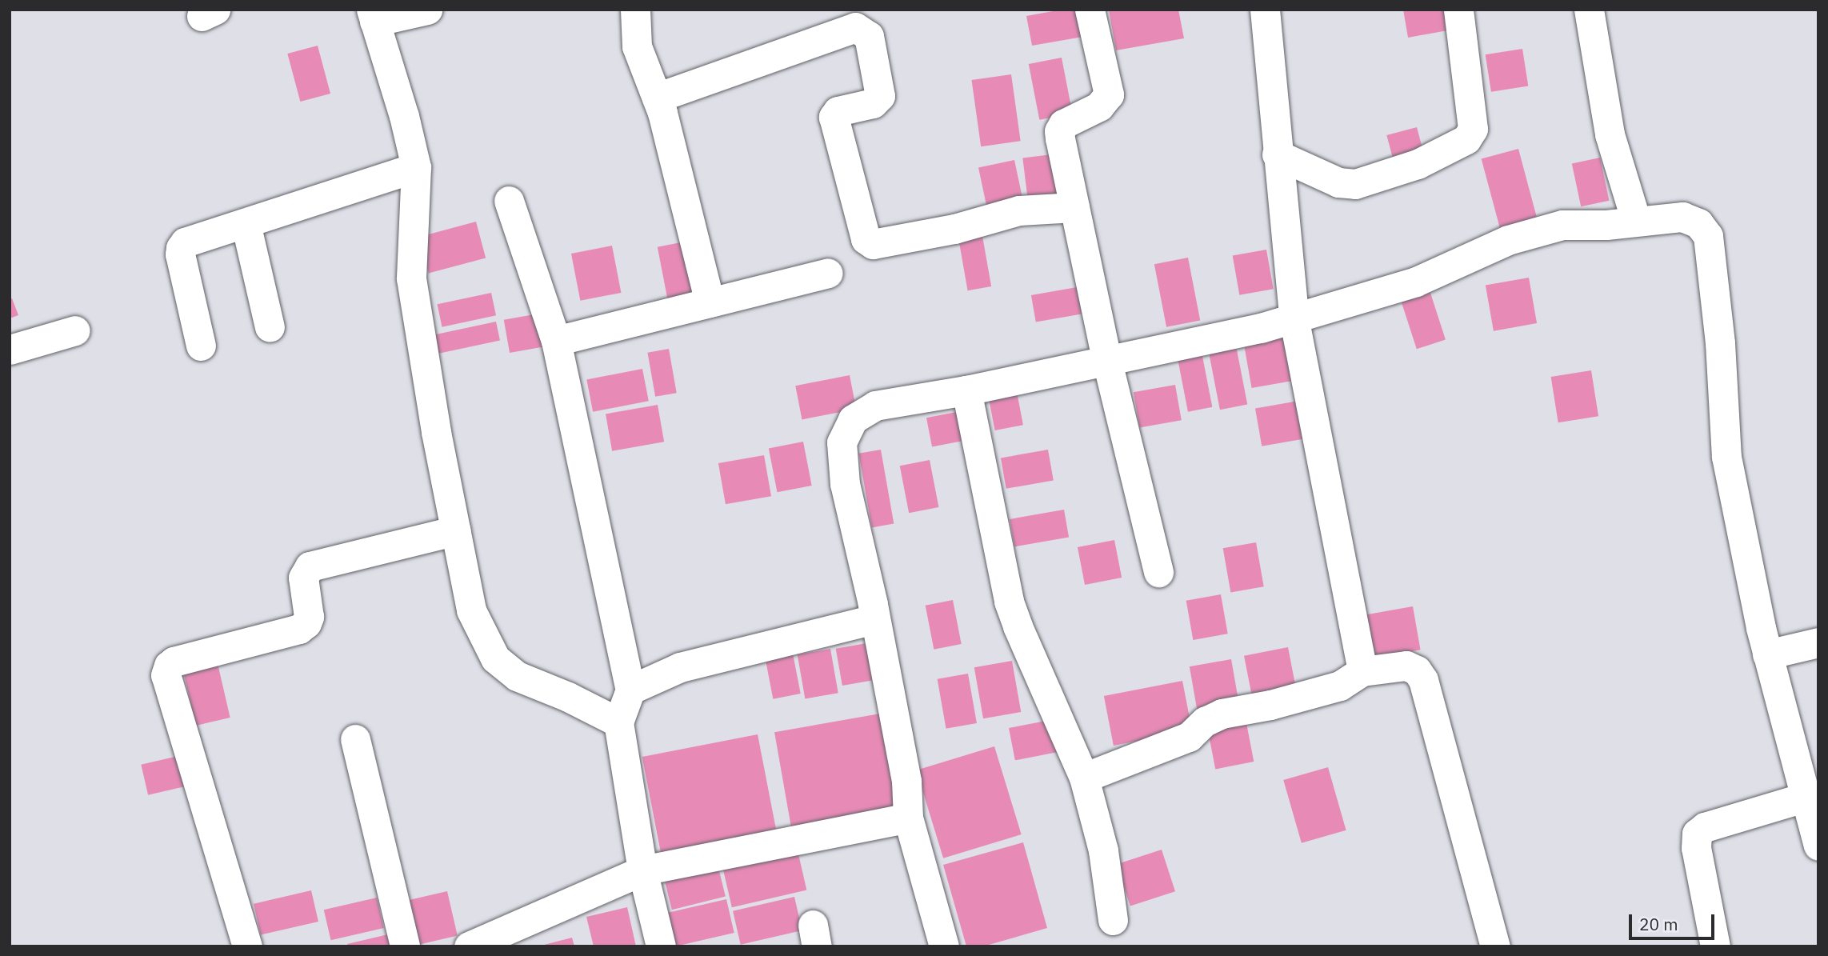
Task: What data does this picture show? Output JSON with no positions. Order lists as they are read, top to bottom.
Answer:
{
  "scale_bar": "20 m"
}
